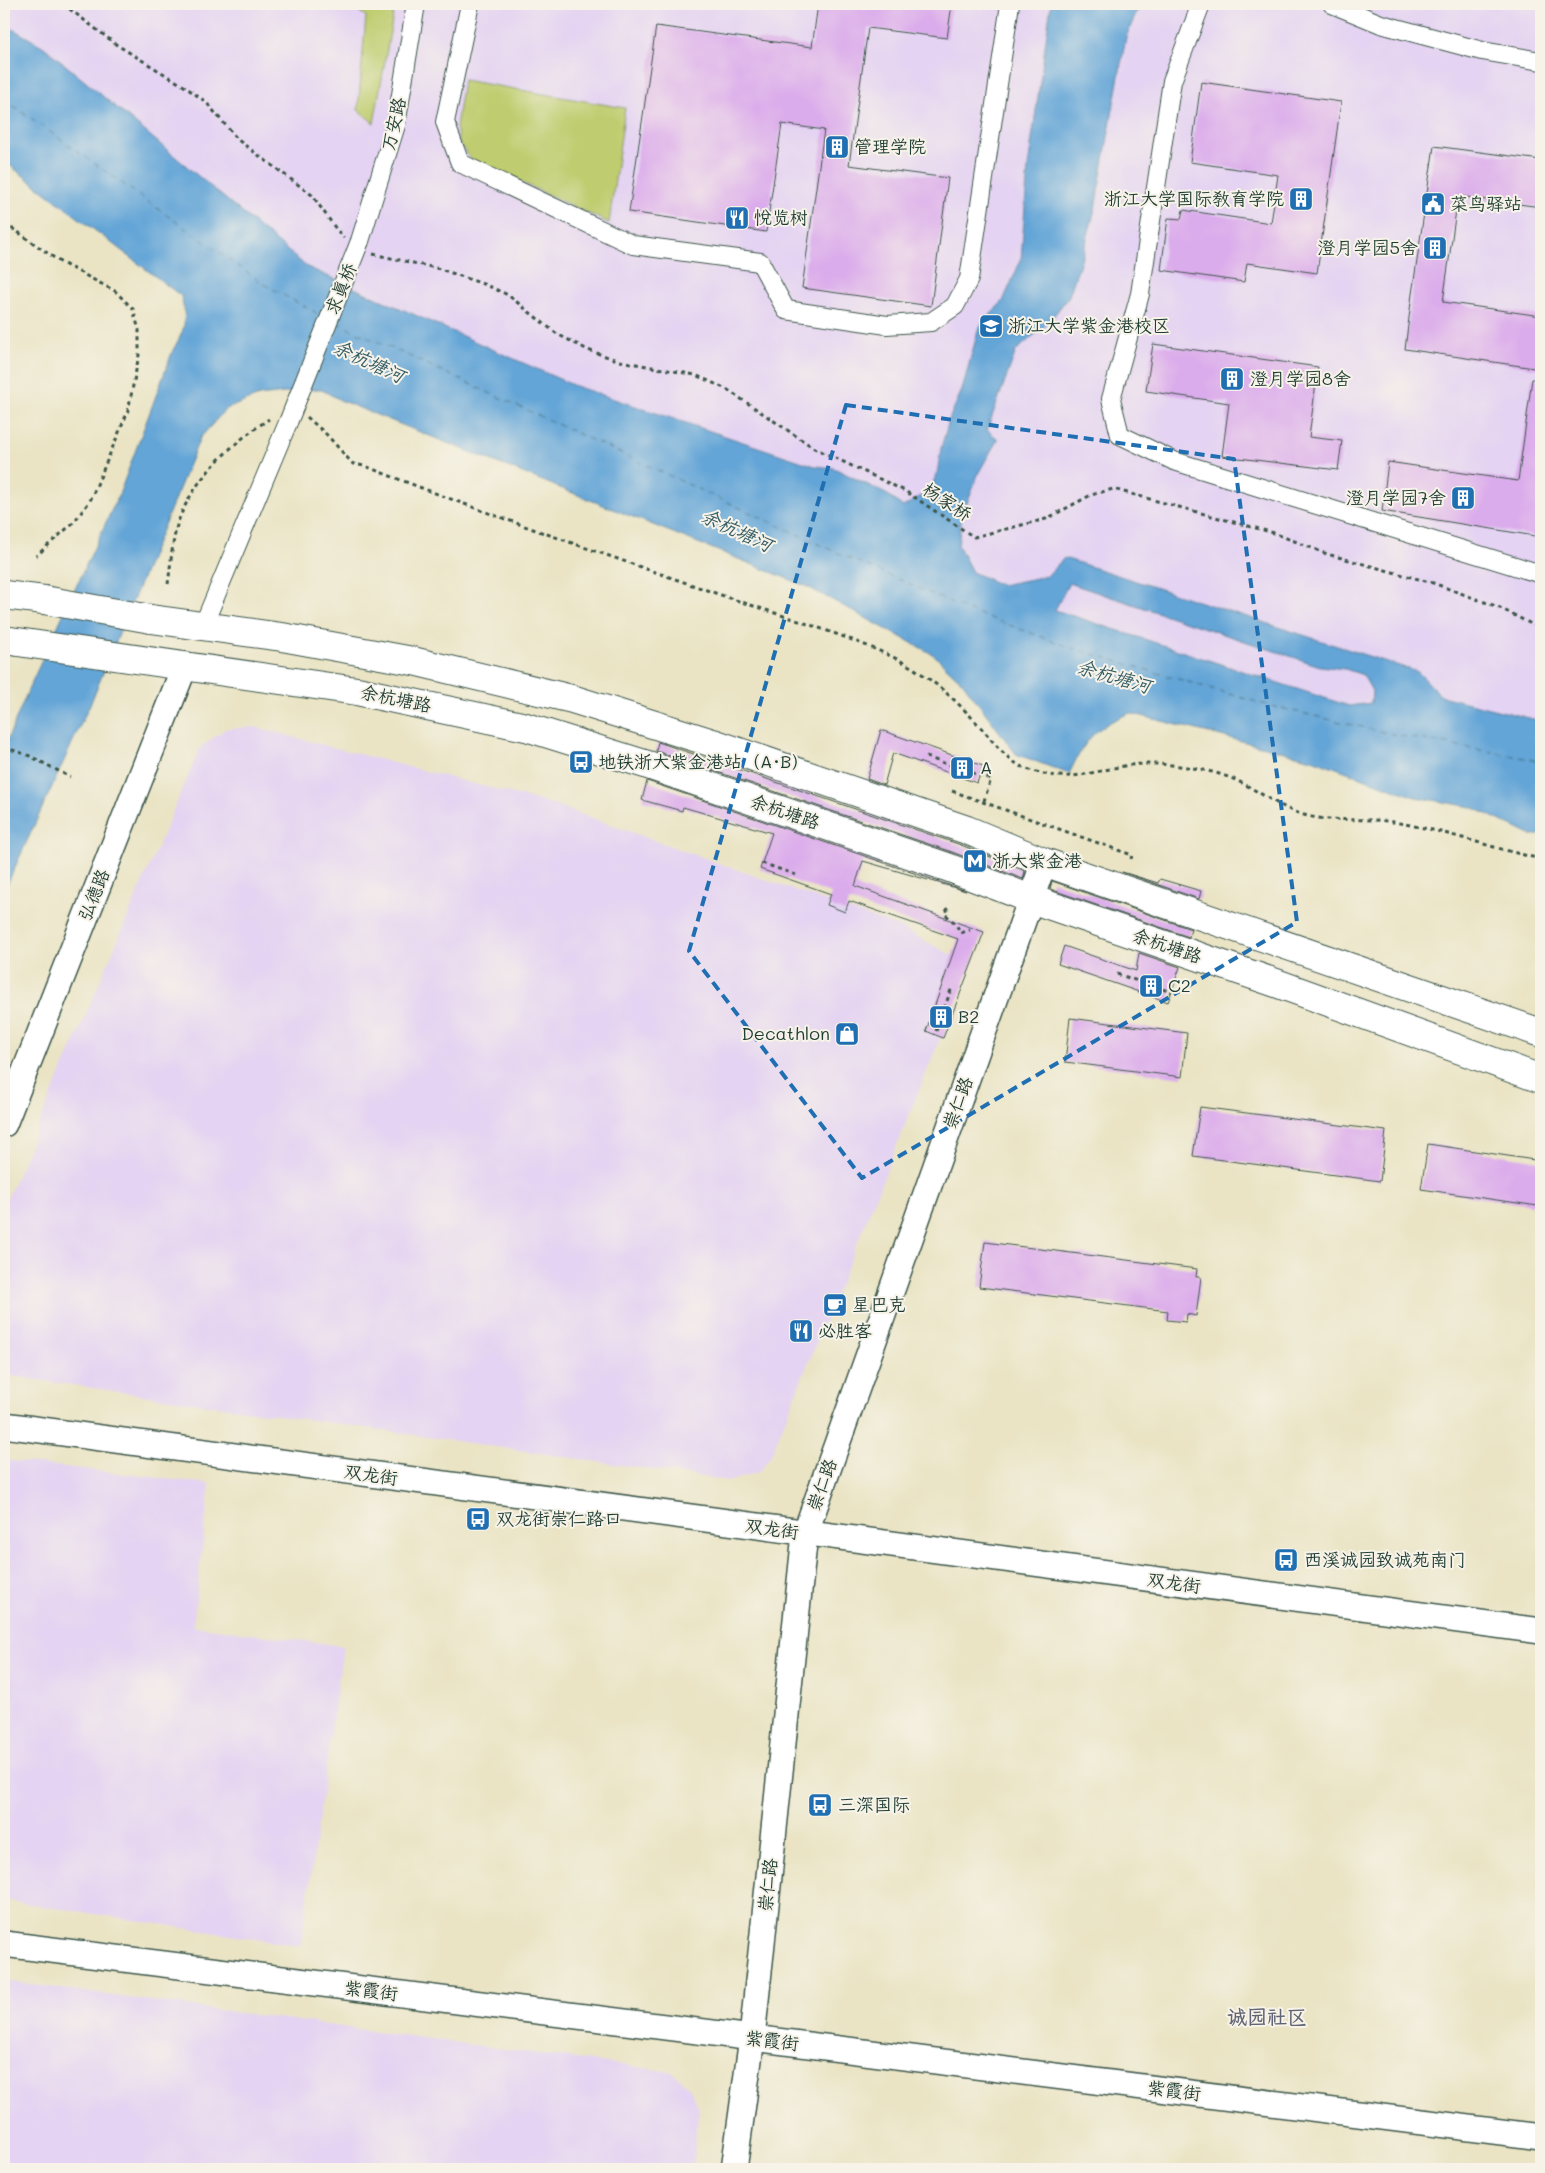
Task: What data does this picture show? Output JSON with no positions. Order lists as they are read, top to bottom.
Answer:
{
  "streets": {
    "main road": ["余杭塘路"],
    "street": [
      "万安路",
      "求真桥",
      "弘德路",
      "崇仁路",
      "双龙街",
      "紫霞街"
    ],
    "path": ["杨家桥"]
  },
  "crossings": [
    ["万安路", "求真桥"],
    ["万安路", "杨家桥"],
    ["求真桥", "杨家桥"],
    ["余杭塘路", "弘德路"],
    ["余杭塘路", "崇仁路"],
    ["崇仁路", "双龙街"],
    ["崇仁路", "紫霞街"]
  ],
  "districts": ["诚园社区"],
  "water": ["余杭塘河"],
  "places": {
    "building": [
      "管理学院",
      "浙江大学国际教育学院",
      "澄月学园5舍",
      "澄月学园8舍",
      "澄月学园7舍",
      "A",
      "C2",
      "B2"
    ],
    "public building": ["菜鸟驿站"],
    "restaurant": ["悦览树", "必胜客"],
    "school or university": ["浙江大学紫金港校区"],
    "bus stop": [
      "地铁浙大紫金港站（A·B）",
      "双龙街崇仁路口",
      "西溪诚园致诚苑南门",
      "三深国际"
    ],
    "metro station": ["浙大紫金港"],
    "shop": ["Decathlon"],
    "cafe": ["星巴克"]
  }
}
